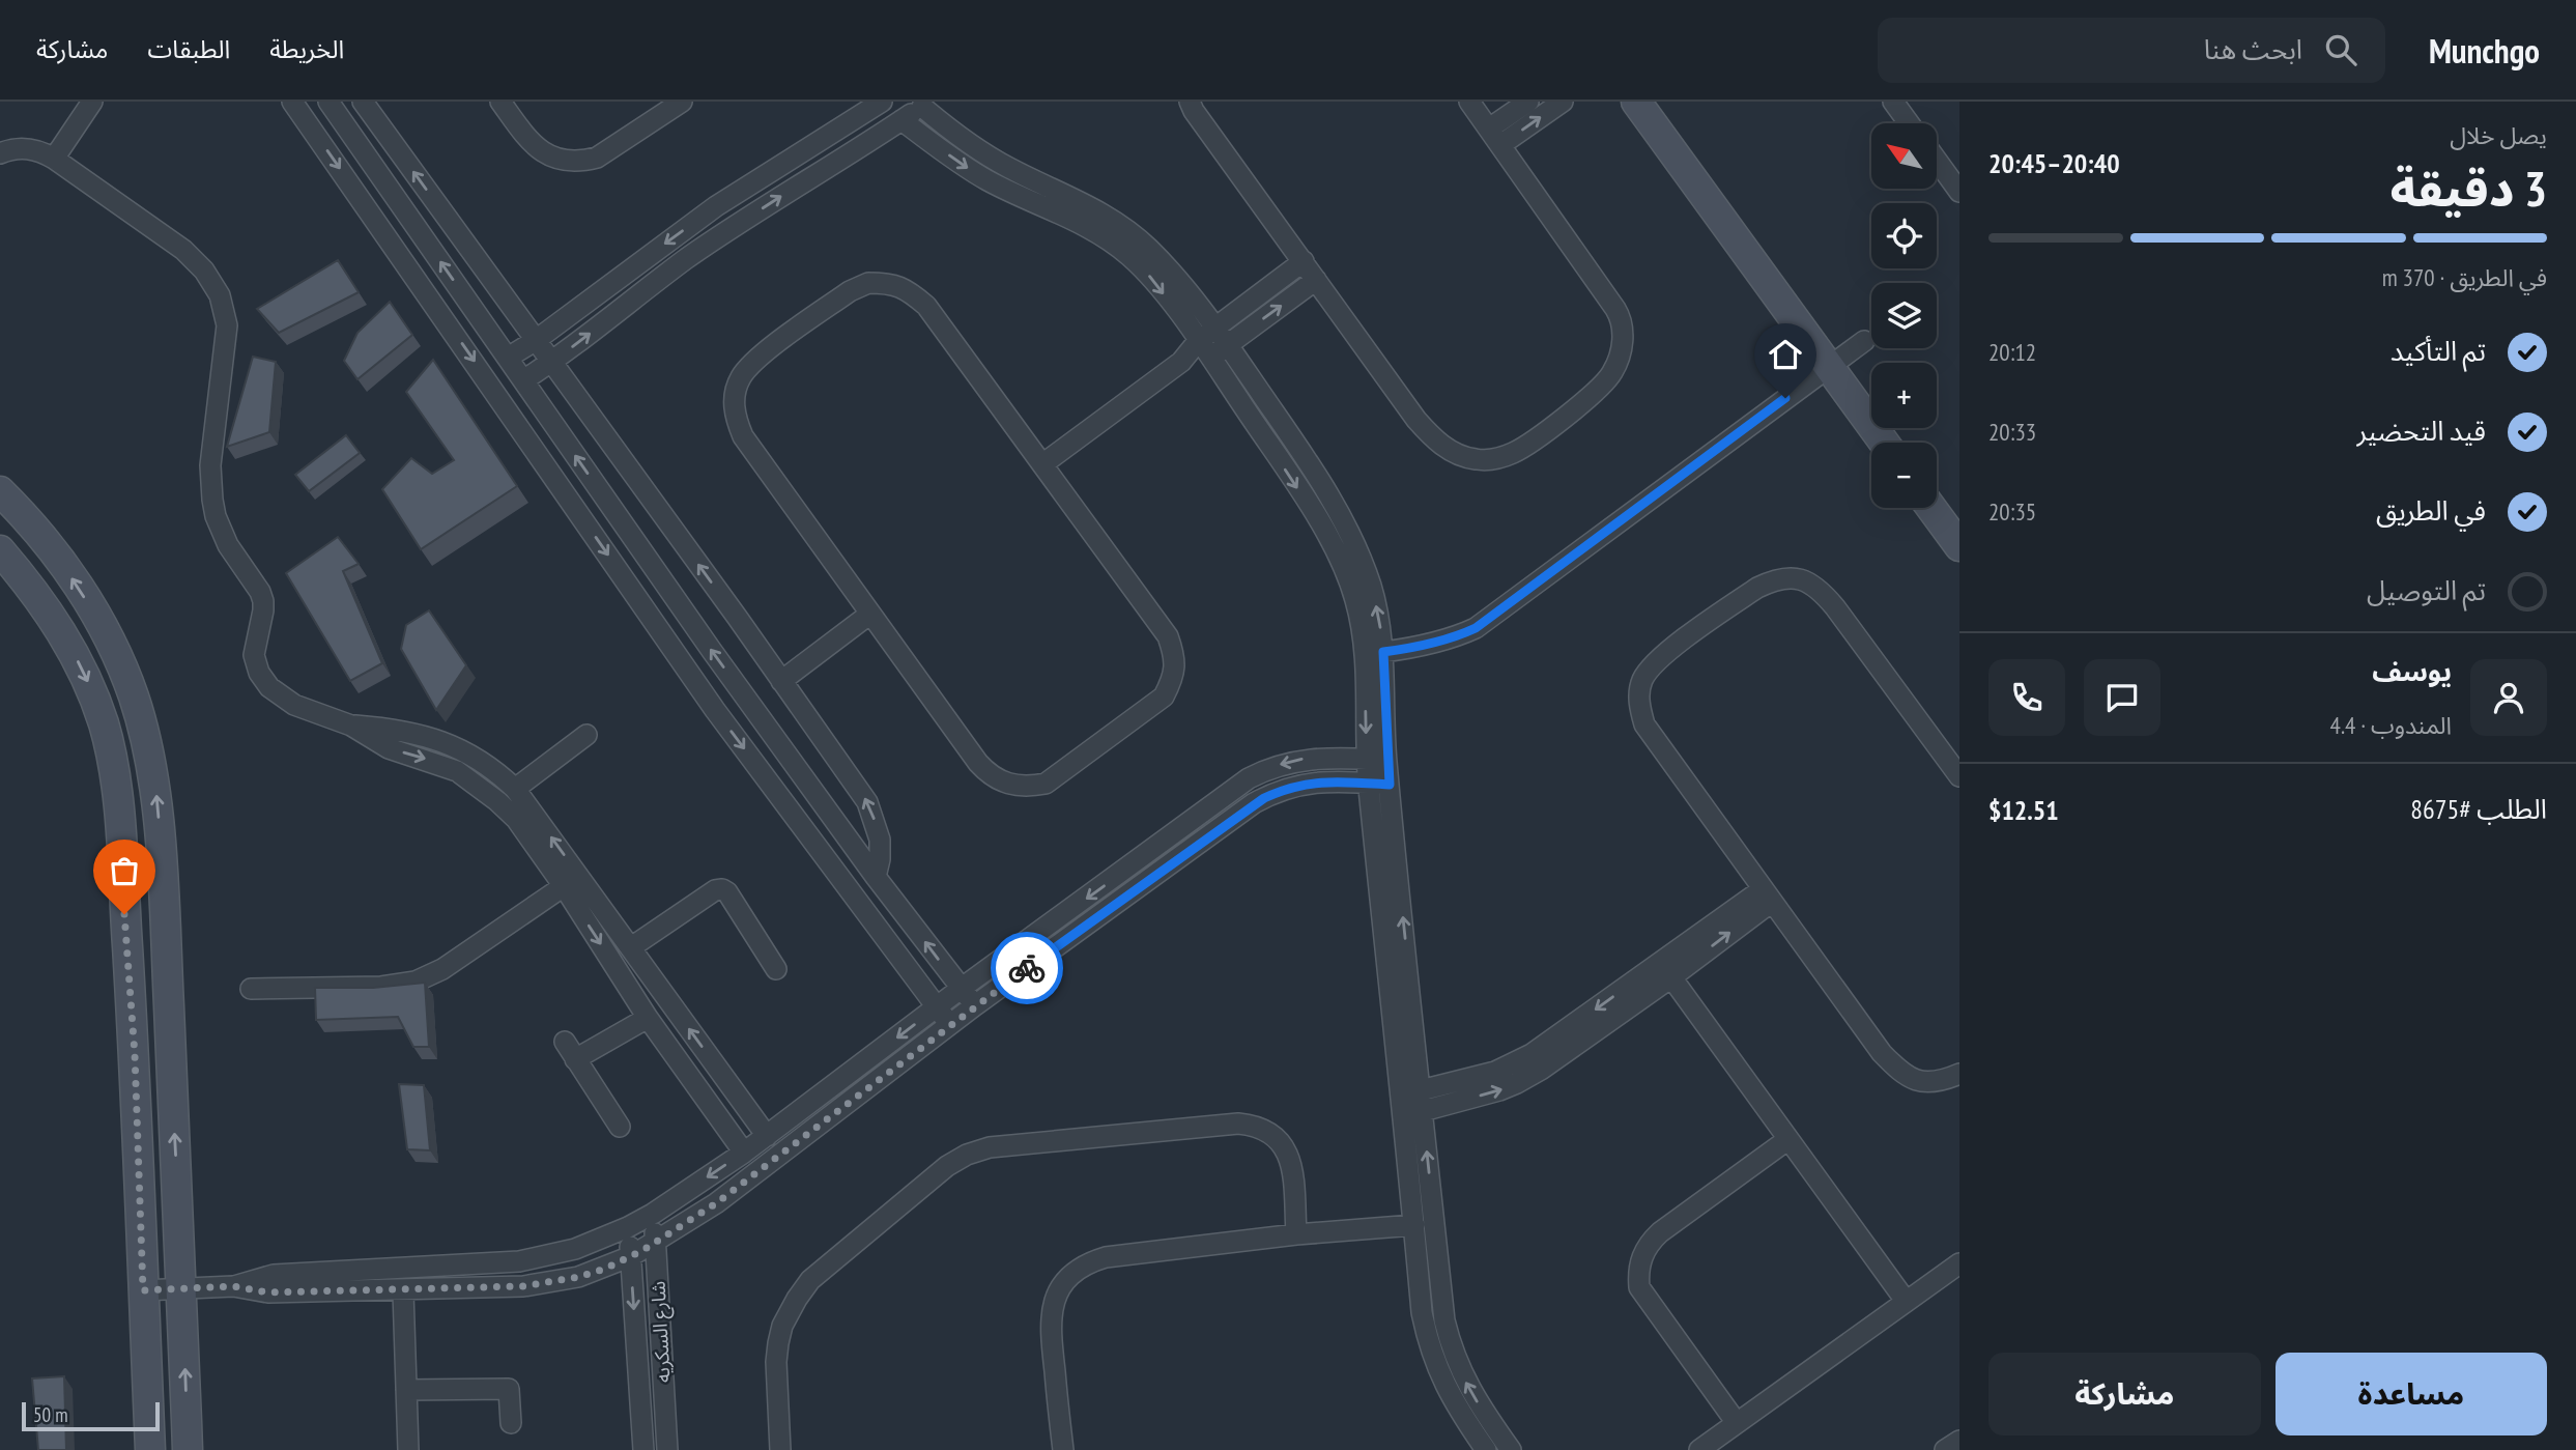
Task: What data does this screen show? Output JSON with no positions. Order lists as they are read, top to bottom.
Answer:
{
  "streets": {
    "street": ["شارع السكريه"]
  },
  "scale_bar": "50 m",
  "north": "top left",
  "page": {
    "header": "Munchgo",
    "search": "ابحث هنا",
    "nav": ["الخريطة", "الطبقات", "مشاركة"],
    "heading": ["3 دقيقة", "يصل خلال", "20:40–20:45"],
    "panel": [
      "يوسف",
      "المندوب · 4.4",
      "الطلب #8675",
      "$12.51"
    ],
    "map_buttons": ["+", "−"],
    "bar": "في الطريق · 370 m",
    "list": [
      ["تم التأكيد", "20:12"],
      ["قيد التحضير", "20:33"],
      ["في الطريق", "20:35"],
      "تم التوصيل"
    ],
    "buttons": ["مساعدة", "مشاركة"],
    "scale": "50 m"
  }
}
